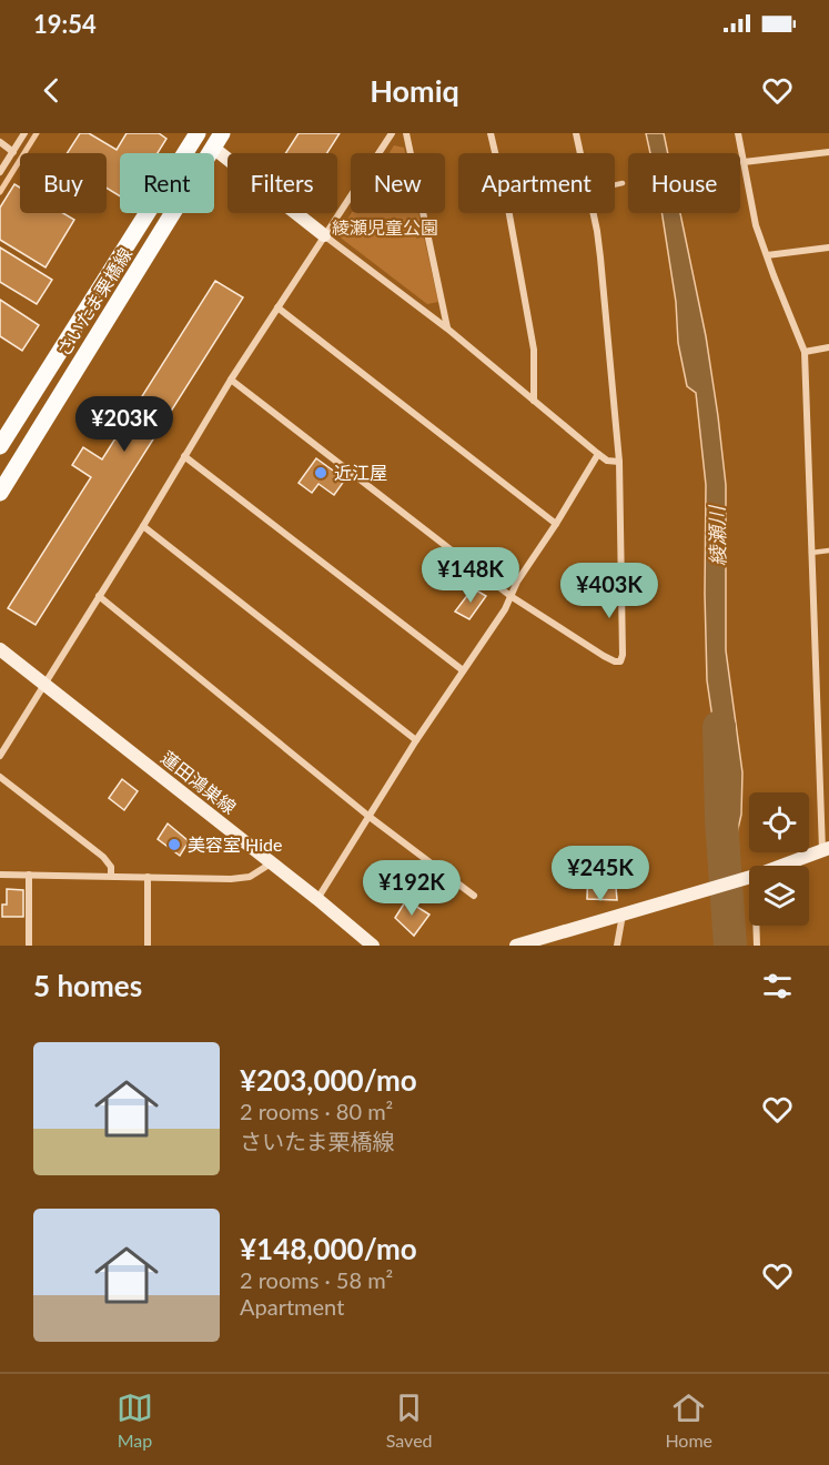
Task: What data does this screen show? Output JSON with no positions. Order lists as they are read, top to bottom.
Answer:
{
  "streets": {
    "main road": ["さいたま栗橋線", "蓮田鴻巣線"]
  },
  "water": ["綾瀬川"],
  "parks": ["綾瀬児童公園"],
  "places": ["近江屋", "美容室 Hide"],
  "page": {
    "status": "19:54",
    "header": "Homiq",
    "chip": [
      "Buy",
      "Rent",
      "Filters",
      "New",
      "Apartment",
      "House"
    ],
    "price": [
      "¥203K",
      "¥148K",
      "¥403K",
      "¥245K",
      "¥192K"
    ],
    "heading": "5 homes",
    "list": [
      {
        "name": "¥203,000/mo",
        "note": "2 rooms · 80 m² · さいたま栗橋線"
      },
      {
        "name": "¥148,000/mo",
        "note": "2 rooms · 58 m² · Apartment"
      }
    ],
    "tabs": ["Map", "Saved", "Home"]
  }
}
